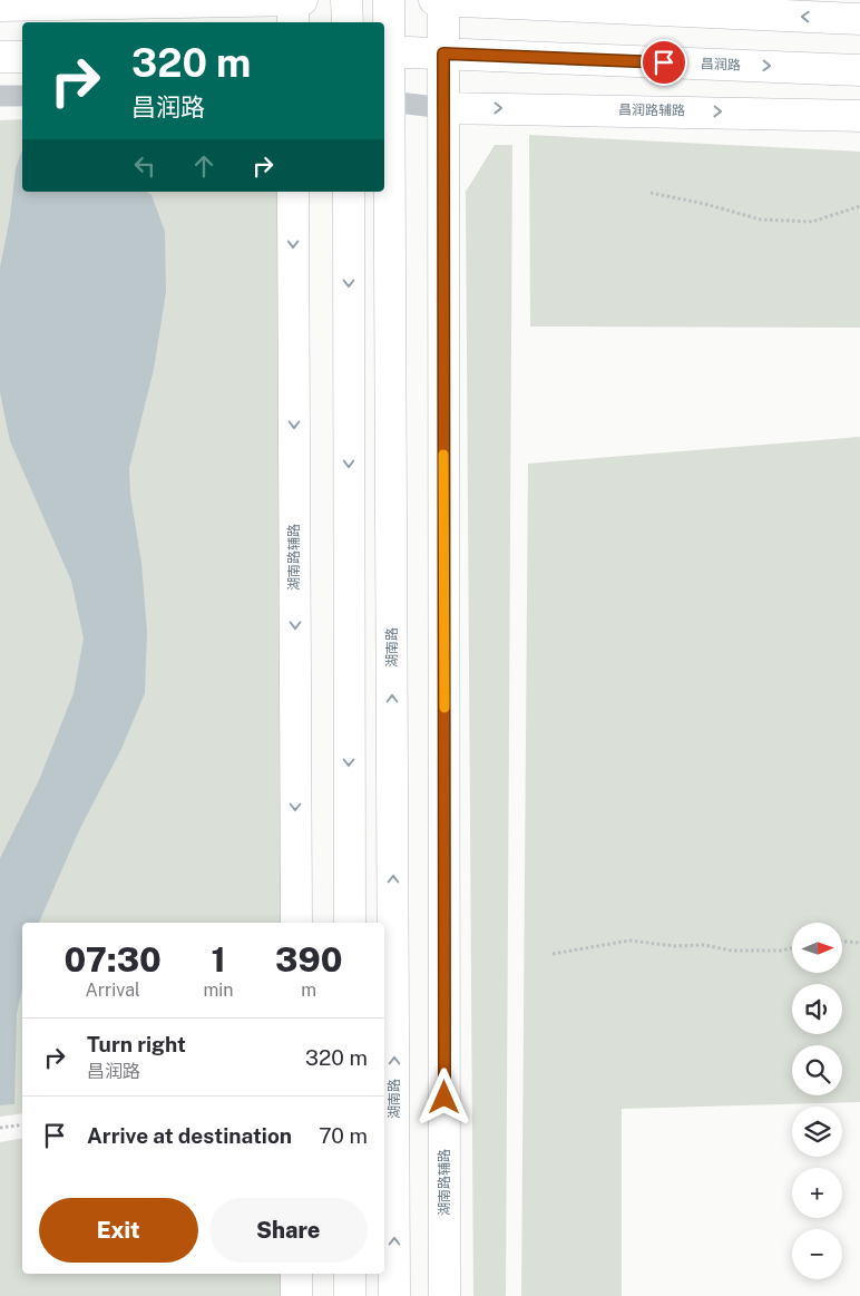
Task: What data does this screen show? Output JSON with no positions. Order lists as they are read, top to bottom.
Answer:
{
  "streets": {
    "main road": [
      "昌润路",
      "昌润路辅路",
      "湖南路辅路",
      "湖南路"
    ]
  },
  "crossings": [
    ["昌润路", "湖南路辅路"],
    ["昌润路", "湖南路"],
    ["昌润路辅路", "湖南路辅路"]
  ],
  "north": "right",
  "page": {
    "turn": ["320 m", "昌润路"],
    "map_buttons": ["+", "−"],
    "eta": [
      "07:30",
      "Arrival",
      "1",
      "min",
      "390",
      "m"
    ],
    "list": [
      {
        "name": "Turn right",
        "note": "昌润路",
        "value": "320 m"
      },
      {
        "name": "Arrive at destination",
        "value": "70 m"
      }
    ],
    "buttons": ["Exit", "Share"]
  }
}
